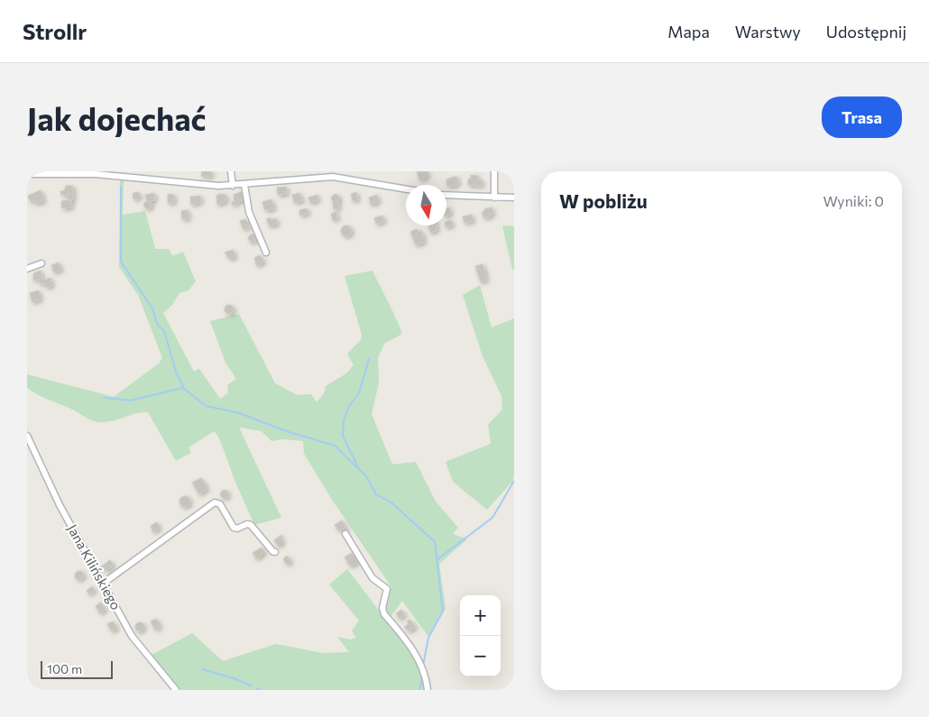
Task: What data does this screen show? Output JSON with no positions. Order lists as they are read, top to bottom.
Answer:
{
  "streets": {
    "street": ["Jana Kilińskiego"]
  },
  "scale_bar": "100 m",
  "north": "bottom",
  "page": {
    "header": "Strollr",
    "nav": ["Mapa", "Warstwy", "Udostępnij"],
    "buttons": "Trasa",
    "title": "Jak dojechać",
    "heading": ["W pobliżu", "Wyniki: 0"],
    "map_buttons": ["+", "−"],
    "scale": "100 m"
  }
}
